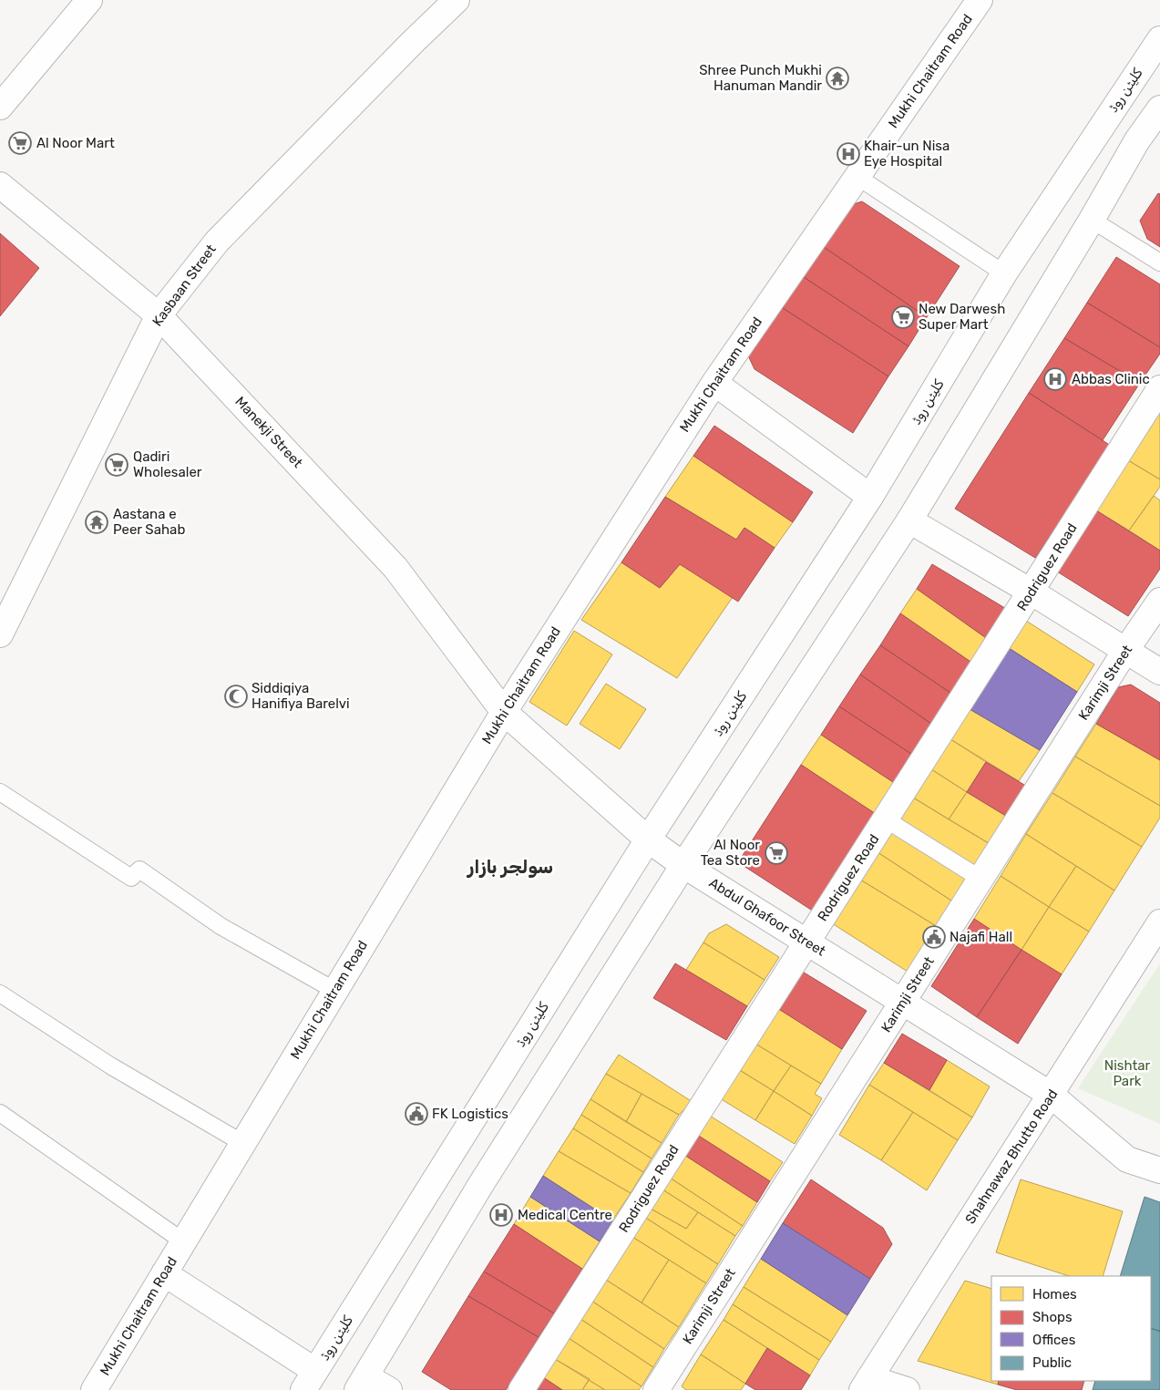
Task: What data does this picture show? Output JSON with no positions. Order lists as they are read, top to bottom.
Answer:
{
  "streets": {
    "street": [
      "Mukhi Chaitram Road",
      "کلیٹن روڈ",
      "Kasbaan Street",
      "Manekji Street",
      "Rodriguez Road",
      "Karimji Street",
      "Abdul Ghafoor Street",
      "Shahnawaz Bhutto Road"
    ]
  },
  "crossings": [
    ["Mukhi Chaitram Road", "Manekji Street"],
    ["Mukhi Chaitram Road", "Abdul Ghafoor Street"],
    ["کلیٹن روڈ", "Abdul Ghafoor Street"],
    ["Kasbaan Street", "Manekji Street"],
    ["Manekji Street", "Abdul Ghafoor Street"],
    ["Rodriguez Road", "Abdul Ghafoor Street"],
    ["Karimji Street", "Abdul Ghafoor Street"],
    ["Abdul Ghafoor Street", "Shahnawaz Bhutto Road"]
  ],
  "districts": ["سولجر بازار"],
  "parks": ["Nishtar Park"],
  "places": {
    "temple": ["Shree Punch Mukhi Hanuman Mandir", "Aastana e Peer Sahab"],
    "supermarket": [
      "Al Noor Mart",
      "New Darwesh Super Mart",
      "Qadiri Wholesaler",
      "Al Noor Tea Store"
    ],
    "hospital": ["Khair-un Nisa Eye Hospital", "Abbas Clinic", "Medical Centre"],
    "mosque": ["Siddiqiya Hanifiya Barelvi"],
    "public building": ["Najafi Hall", "FK Logistics"]
  },
  "legend": [
    "Homes",
    "Shops",
    "Offices",
    "Public"
  ]
}
